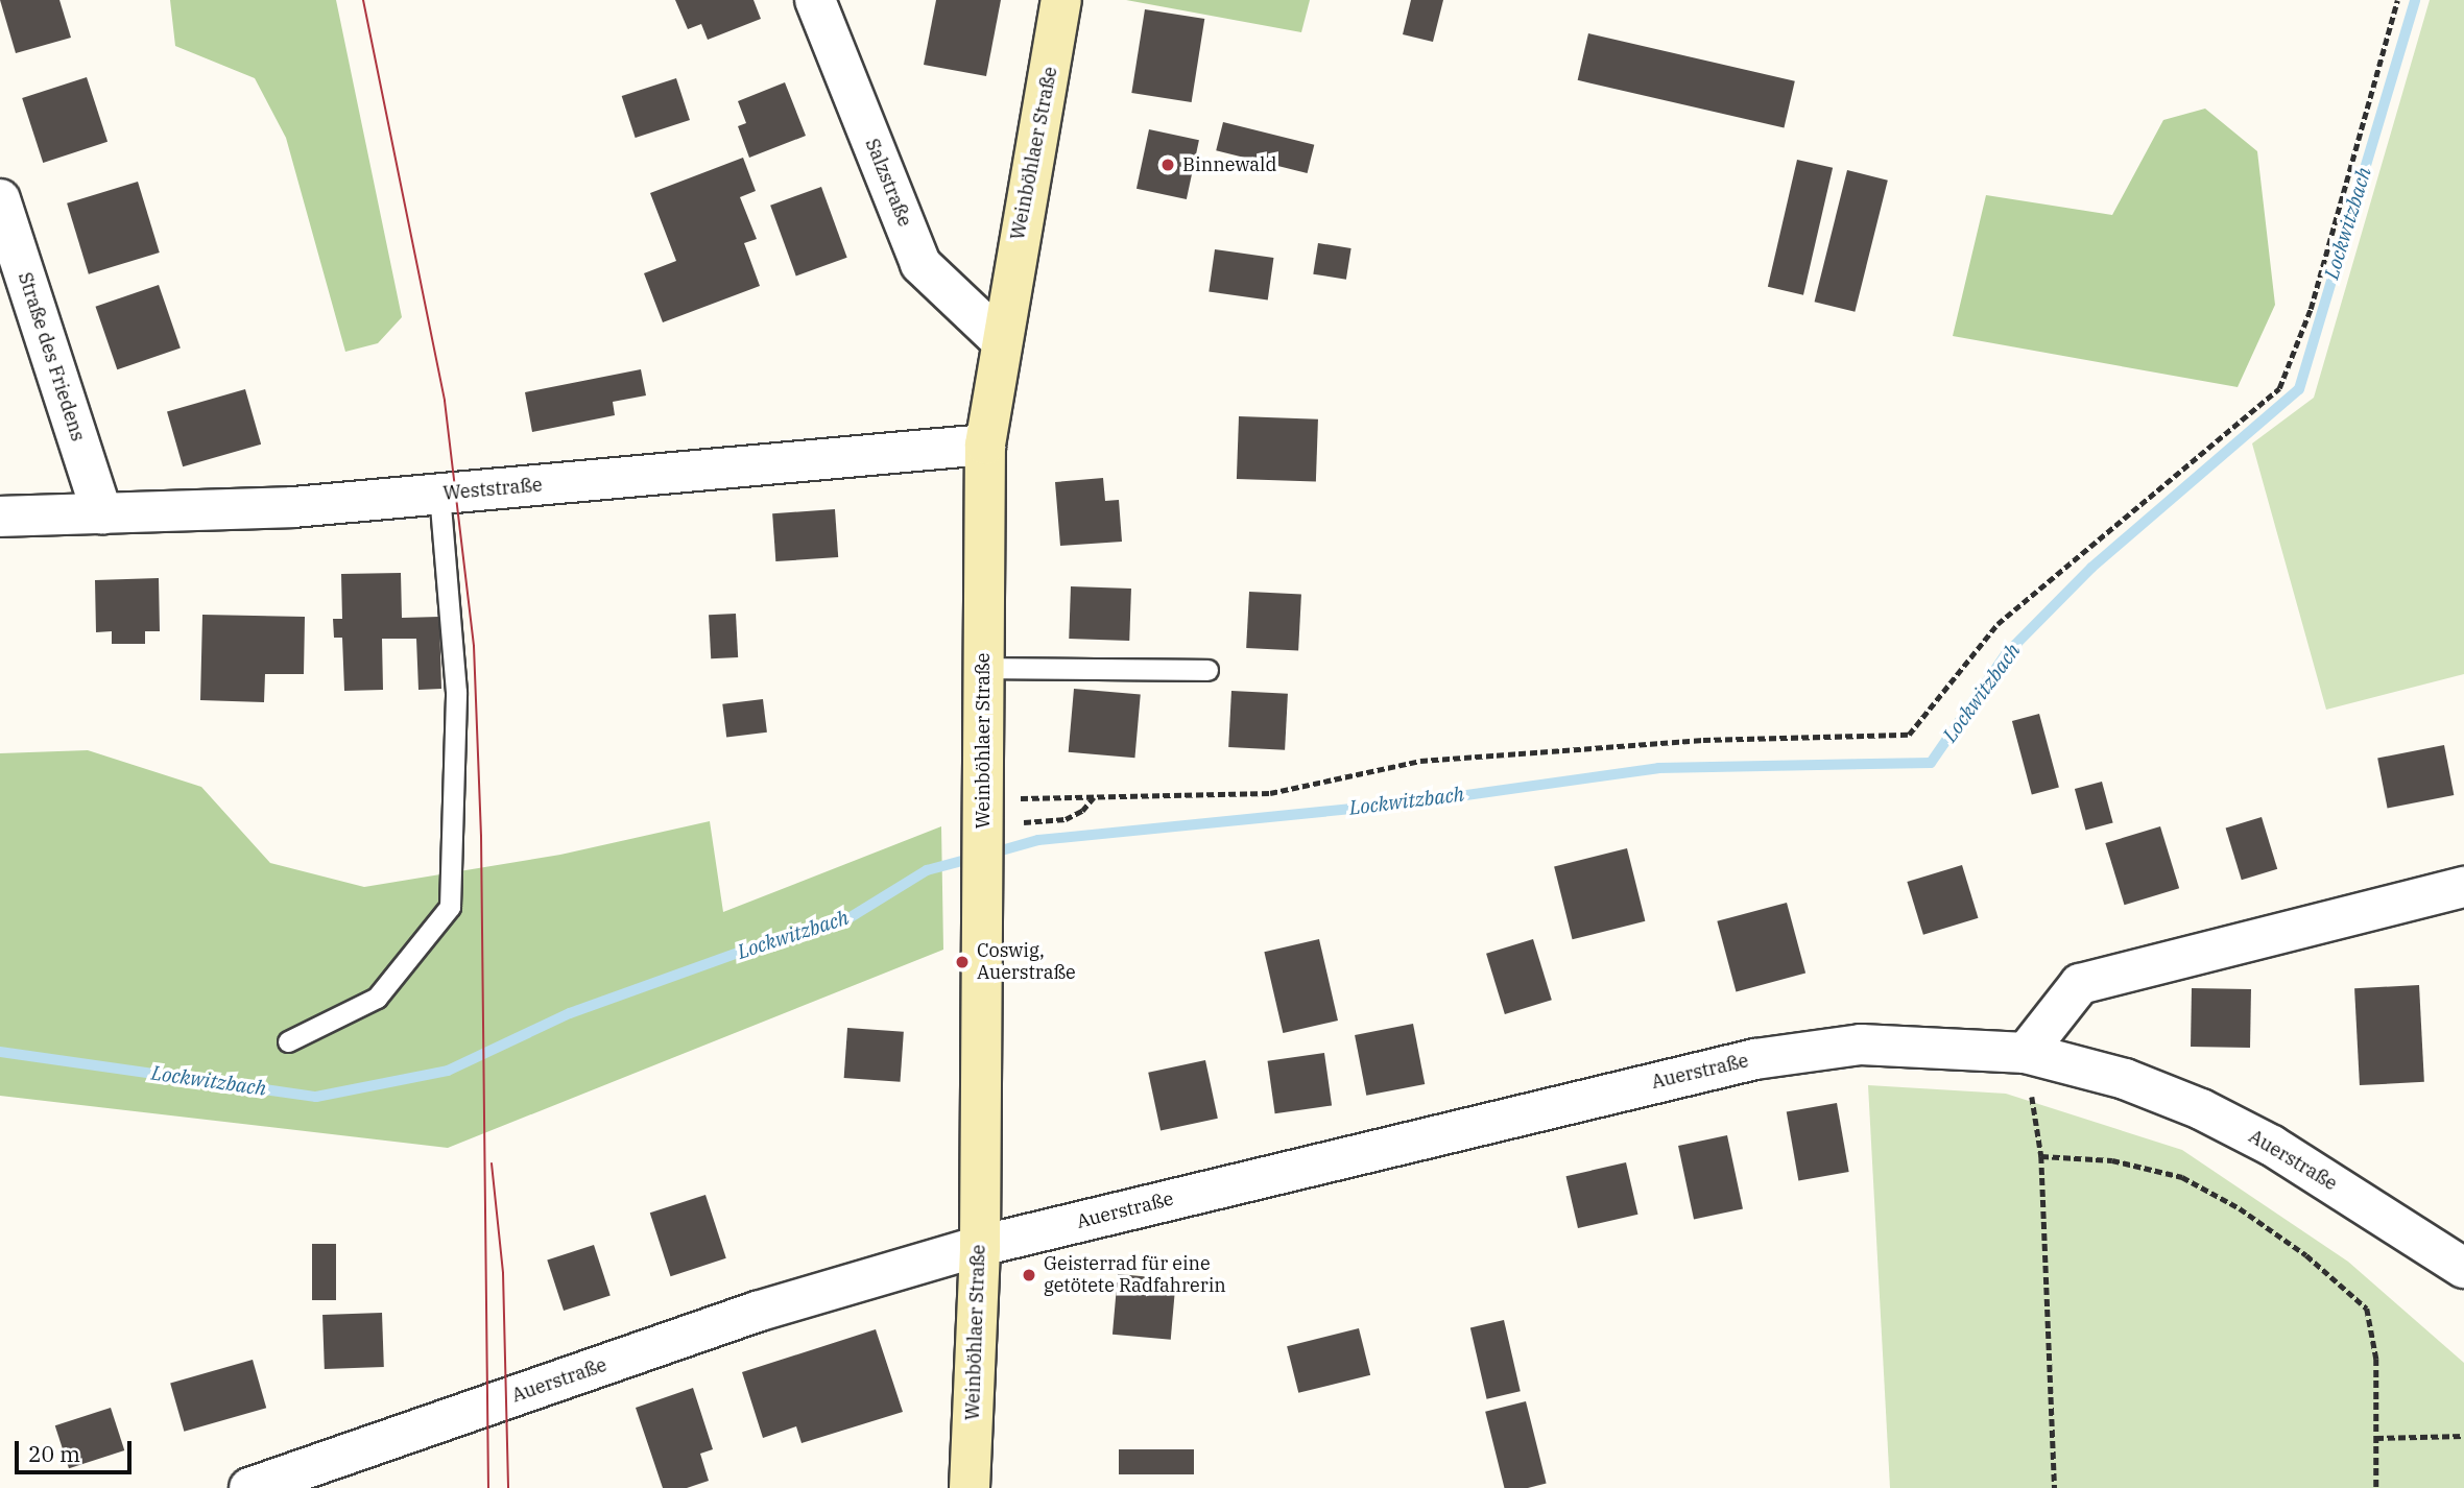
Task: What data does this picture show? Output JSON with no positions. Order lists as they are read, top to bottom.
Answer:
{
  "streets": {
    "main road": ["Weinböhlaer Straße"],
    "street": [
      "Salzstraße",
      "Straße des Friedens",
      "Weststraße",
      "Auerstraße"
    ]
  },
  "crossings": [
    ["Weinböhlaer Straße", "Salzstraße"],
    ["Weinböhlaer Straße", "Weststraße"],
    ["Weinböhlaer Straße", "Auerstraße"],
    ["Straße des Friedens", "Weststraße"]
  ],
  "water": ["Lockwitzbach"],
  "places": ["Binnewald", "Coswig, Auerstraße", "Geisterrad für eine getötete Radfahrerin"],
  "scale_bar": "20 m"
}
